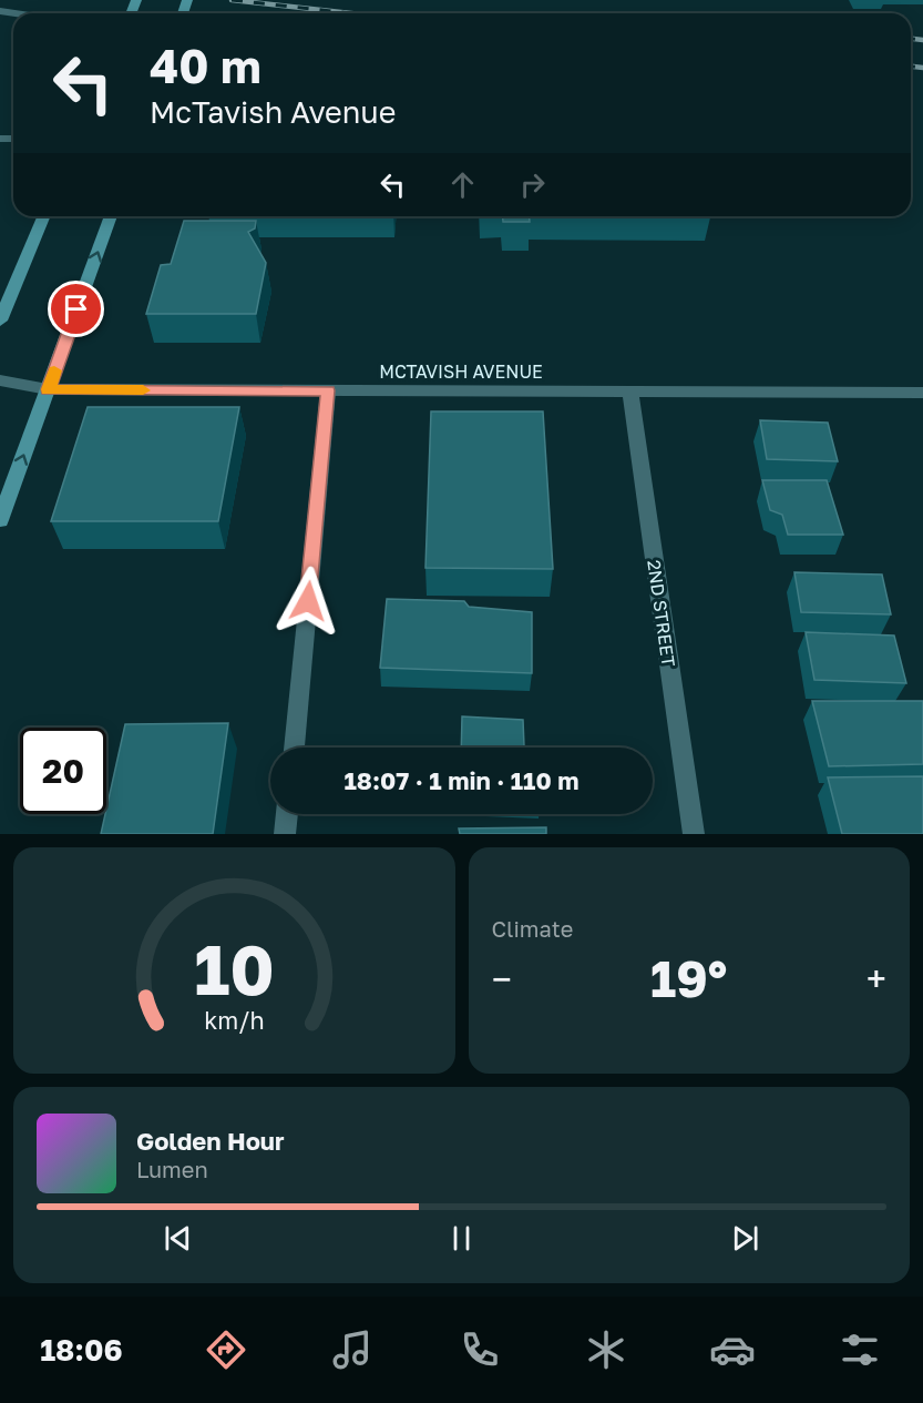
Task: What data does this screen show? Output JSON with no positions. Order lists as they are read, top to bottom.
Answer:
{
  "streets": {
    "street": ["MCTAVISH AVENUE", "2ND STREET"]
  },
  "crossings": [
    ["MCTAVISH AVENUE", "2ND STREET"]
  ],
  "page": {
    "turn": ["40 m", "McTavish Avenue"],
    "limit": "20",
    "trip": "18:07 · 1 min · 110 m",
    "tile": "Climate",
    "heat": ["−", "19°", "+"],
    "song": ["Golden Hour", "Lumen"],
    "tabs": "18:06",
    "gauge": ["10", "km/h"]
  }
}
